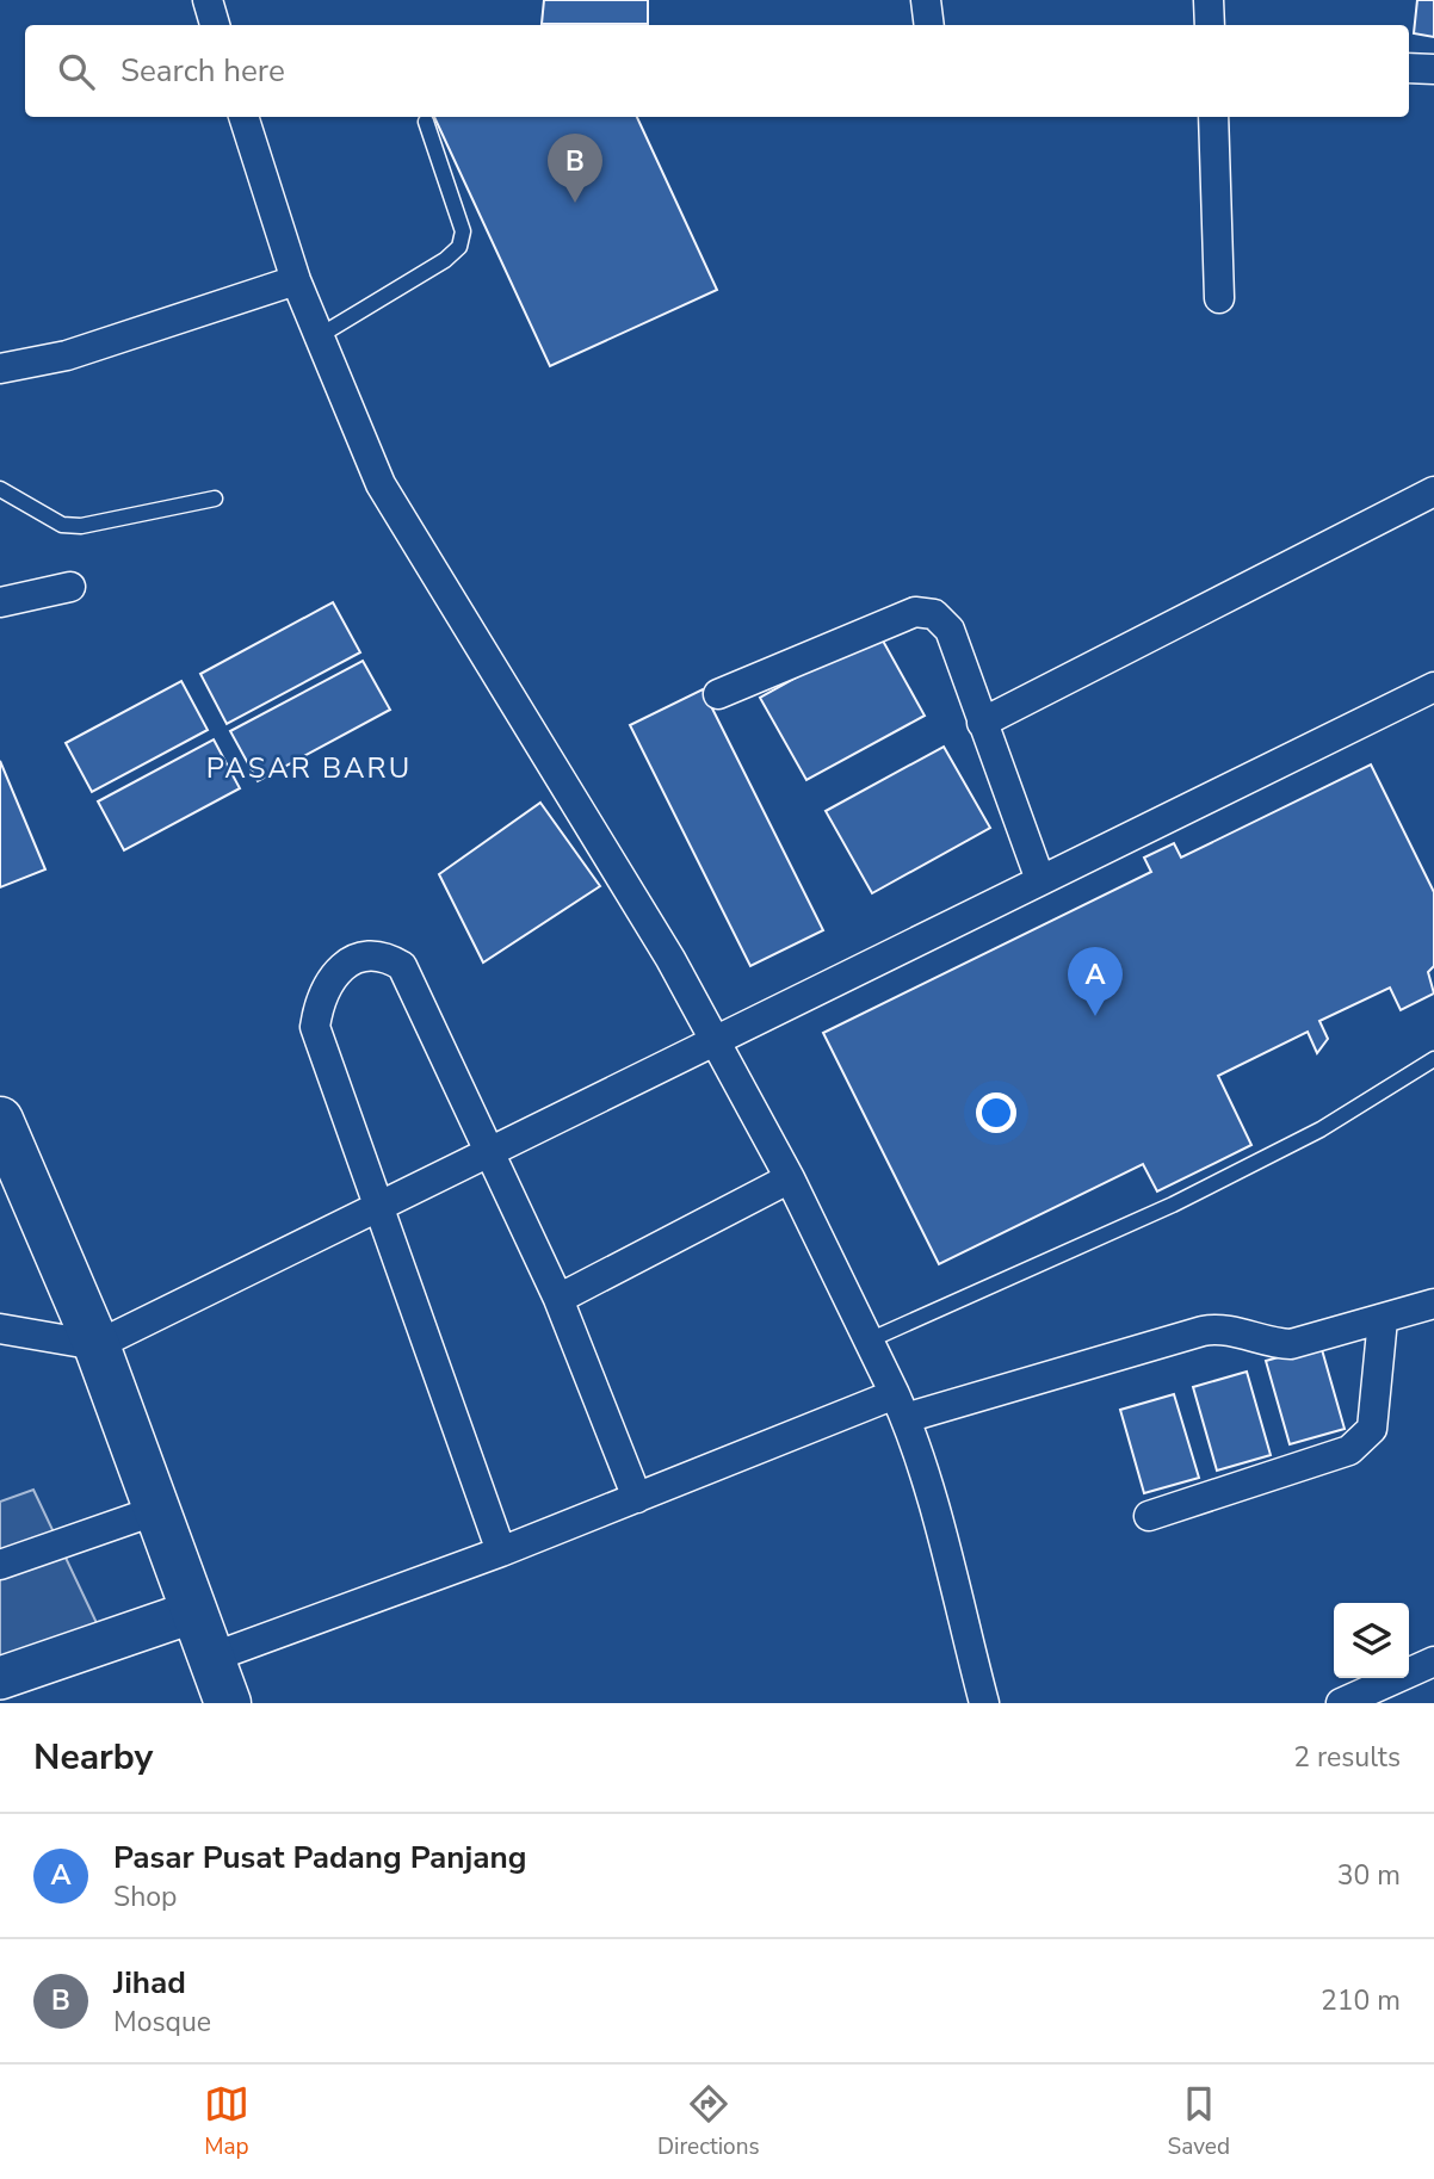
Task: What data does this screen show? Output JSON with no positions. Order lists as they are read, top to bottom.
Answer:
{
  "districts": ["PASAR BARU"],
  "page": {
    "search": "Search here",
    "pins": ["B", "A"],
    "heading": ["Nearby", "2 results"],
    "list": [
      {
        "mark": "A",
        "name": "Pasar Pusat Padang Panjang",
        "note": "Shop",
        "value": "30 m"
      },
      {
        "mark": "B",
        "name": "Jihad",
        "note": "Mosque",
        "value": "210 m"
      }
    ],
    "nav": ["Map", "Directions", "Saved"]
  }
}
